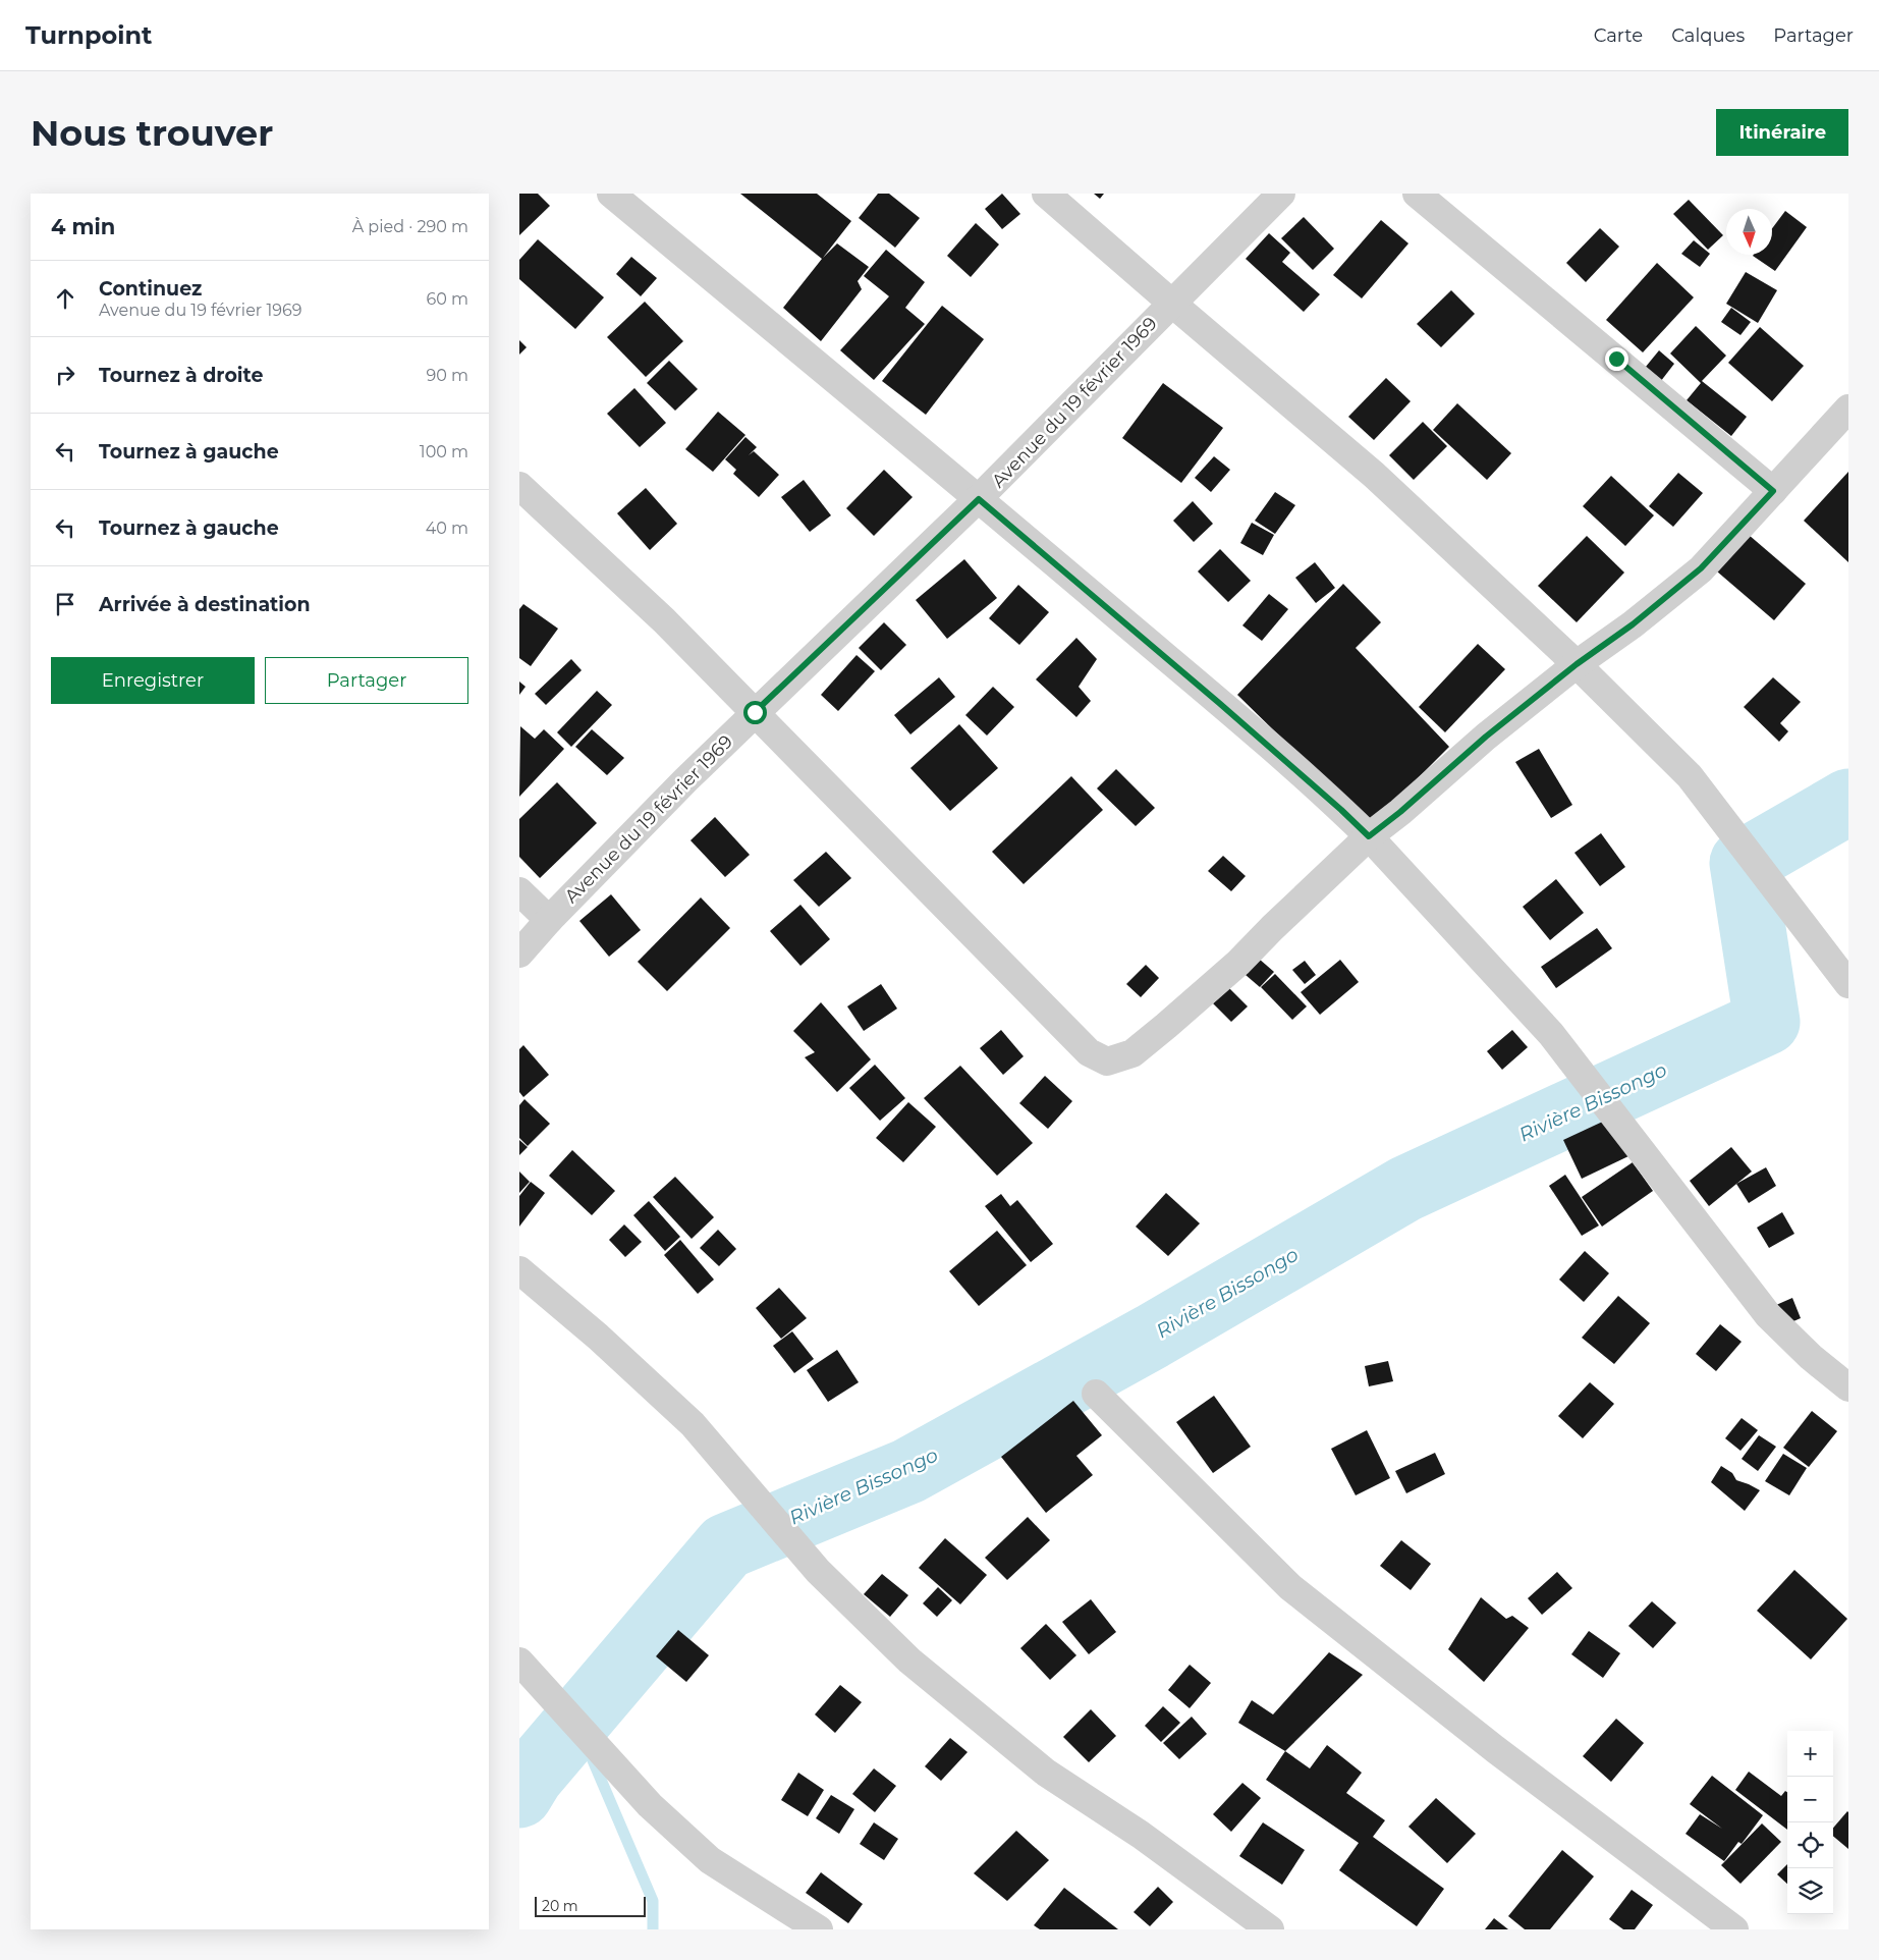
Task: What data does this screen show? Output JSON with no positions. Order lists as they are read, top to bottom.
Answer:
{
  "streets": {
    "street": ["Avenue du 19 février 1969"]
  },
  "water": ["Rivière Bissongo"],
  "scale_bar": "20 m",
  "north": "bottom",
  "page": {
    "header": "Turnpoint",
    "nav": ["Carte", "Calques", "Partager"],
    "buttons": [
      "Itinéraire",
      ["Enregistrer", "Partager"]
    ],
    "title": "Nous trouver",
    "heading": ["4 min", "À pied · 290 m"],
    "list": [
      ["Continuez", "Avenue du 19 février 1969", "60 m"],
      ["Tournez à droite", "90 m"],
      ["Tournez à gauche", "100 m"],
      ["Tournez à gauche", "40 m"],
      "Arrivée à destination"
    ],
    "map_buttons": ["+", "−"],
    "scale": "20 m"
  }
}
